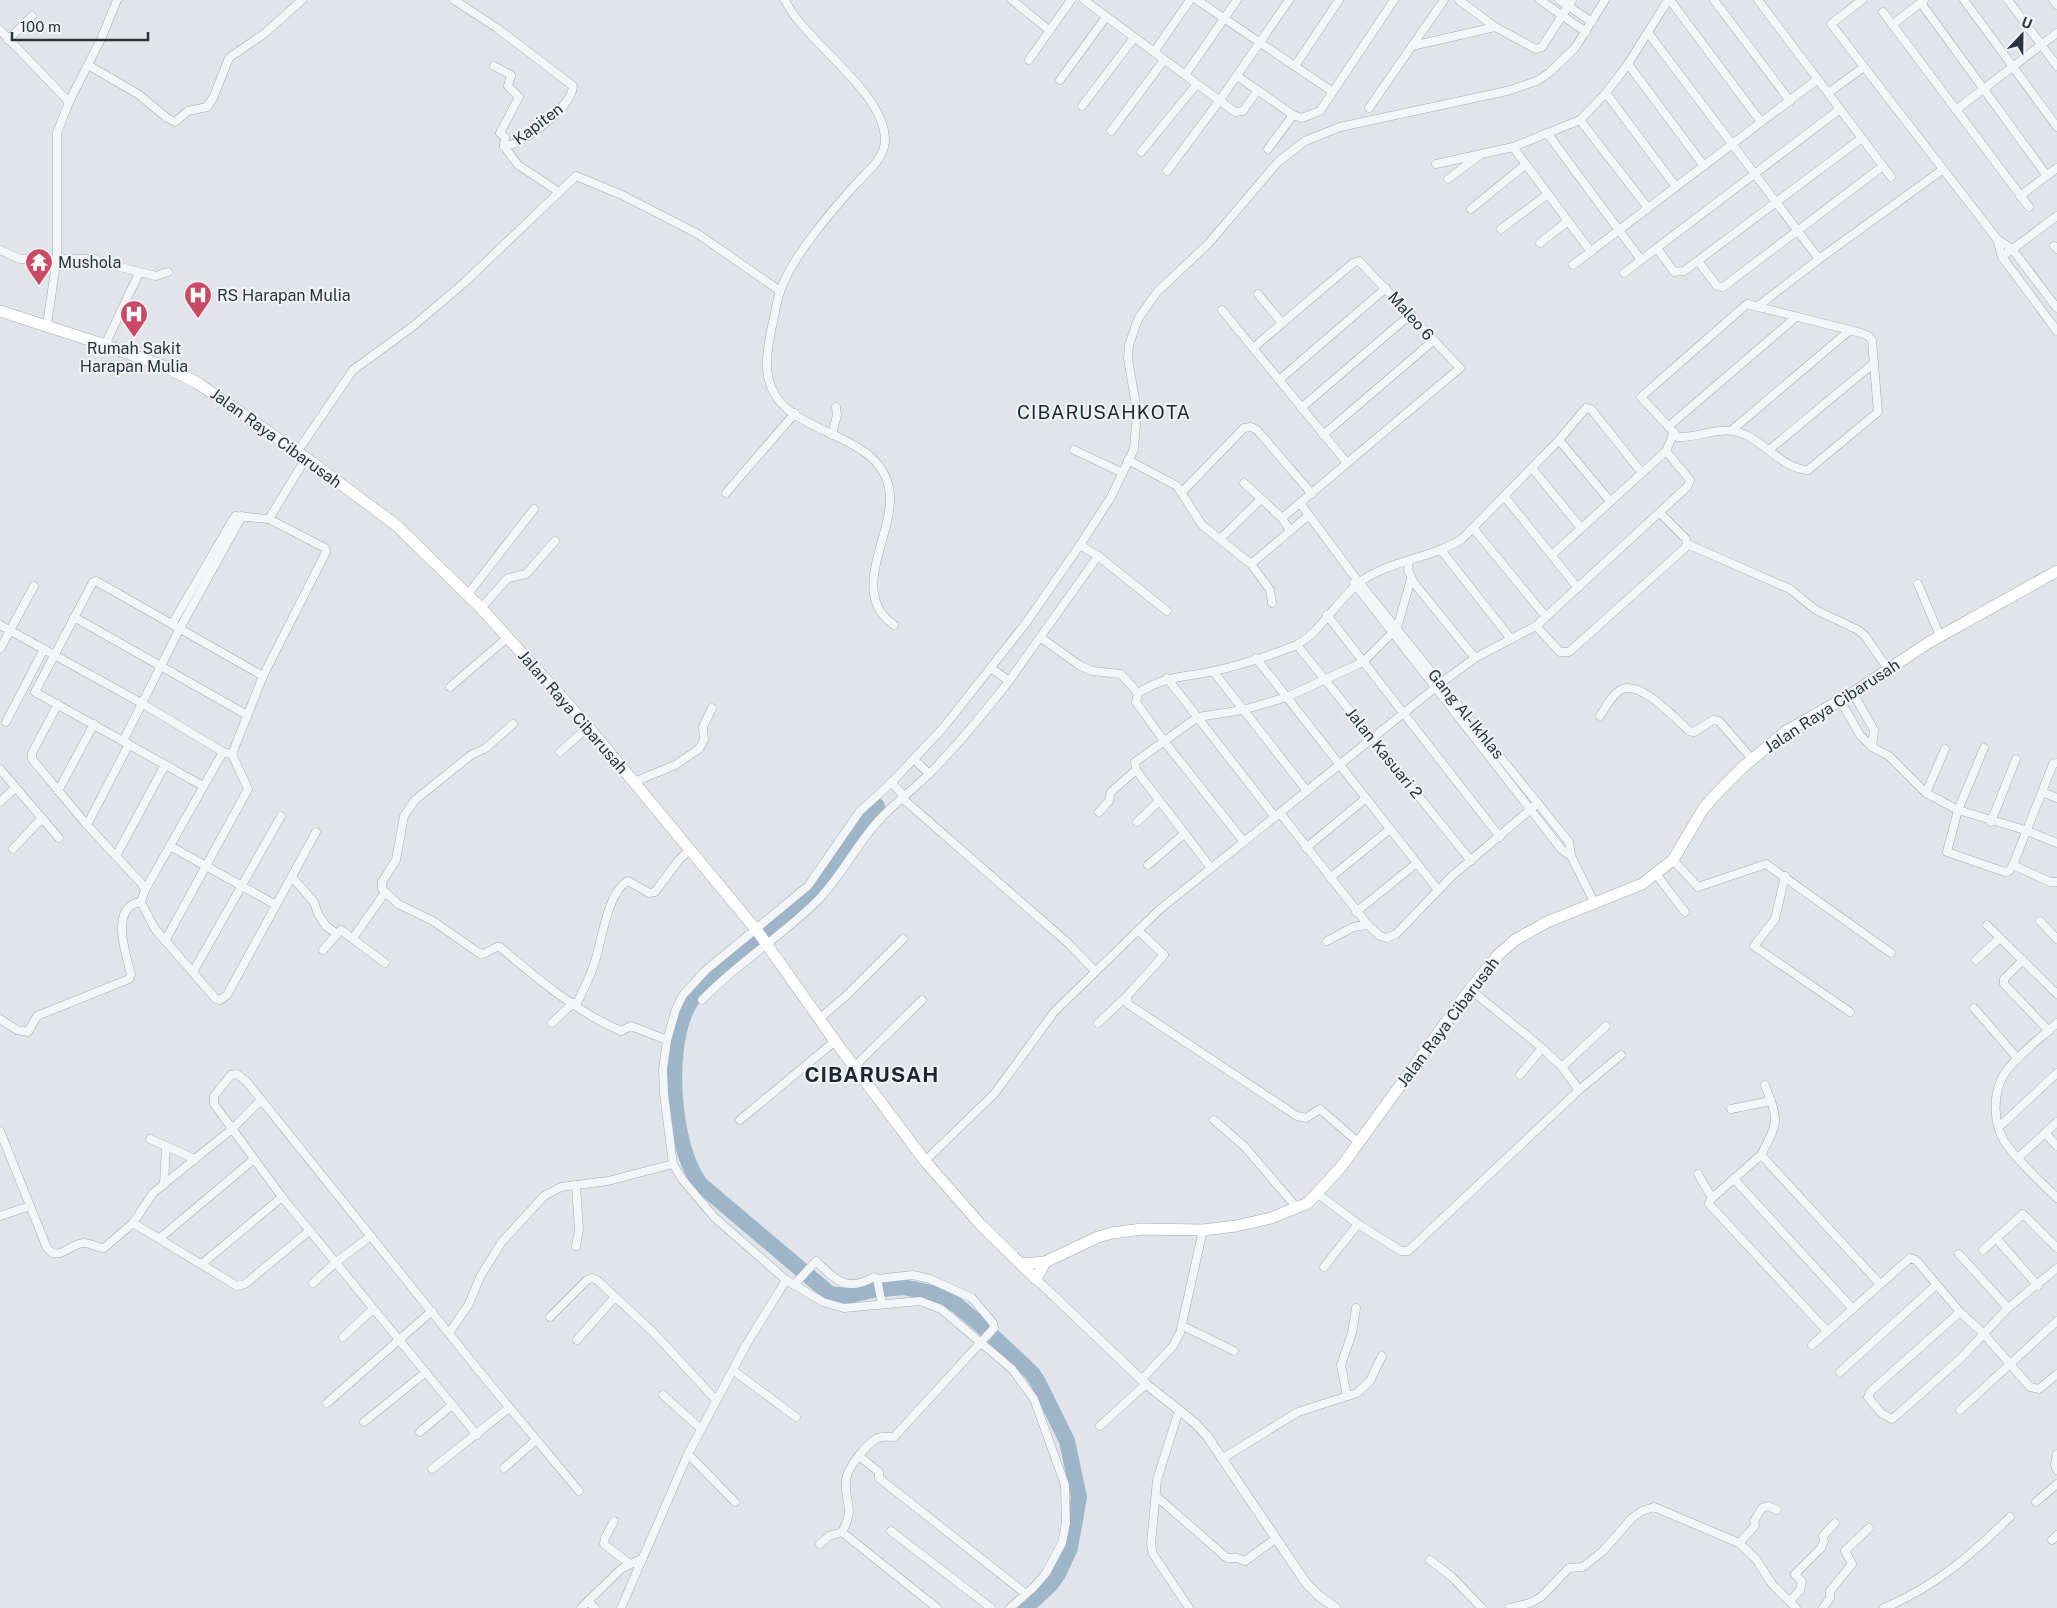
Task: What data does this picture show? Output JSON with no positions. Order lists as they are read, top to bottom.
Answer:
{
  "streets": {
    "main road": ["Jalan Raya Cibarusah"],
    "street": [
      "Kapiten",
      "Maleo 6",
      "Gang Al-Ikhlas",
      "Jalan Kasuari 2"
    ]
  },
  "crossings": [
    ["Jalan Raya Cibarusah", "Gang Al-Ikhlas"]
  ],
  "districts": ["CIBARUSAHKOTA", "CIBARUSAH"],
  "places": {
    "temple": ["Mushola"],
    "hospital": ["RS Harapan Mulia", "Rumah Sakit Harapan Mulia"]
  },
  "scale_bar": "100 m",
  "north": "top"
}
